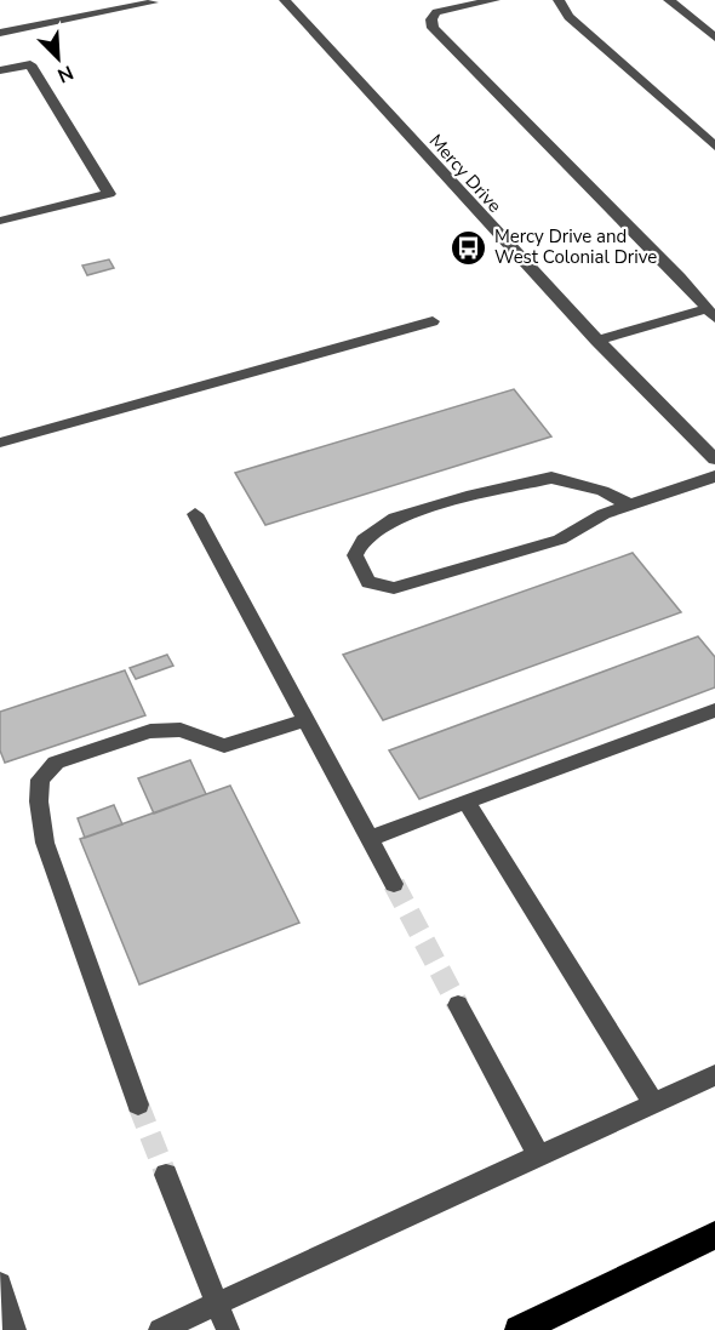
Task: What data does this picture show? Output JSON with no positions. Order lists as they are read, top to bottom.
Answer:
{
  "streets": {
    "street": ["Mercy Drive"]
  },
  "places": {
    "bus stop": ["Mercy Drive and West Colonial Drive"]
  },
  "north": "bottom right"
}
